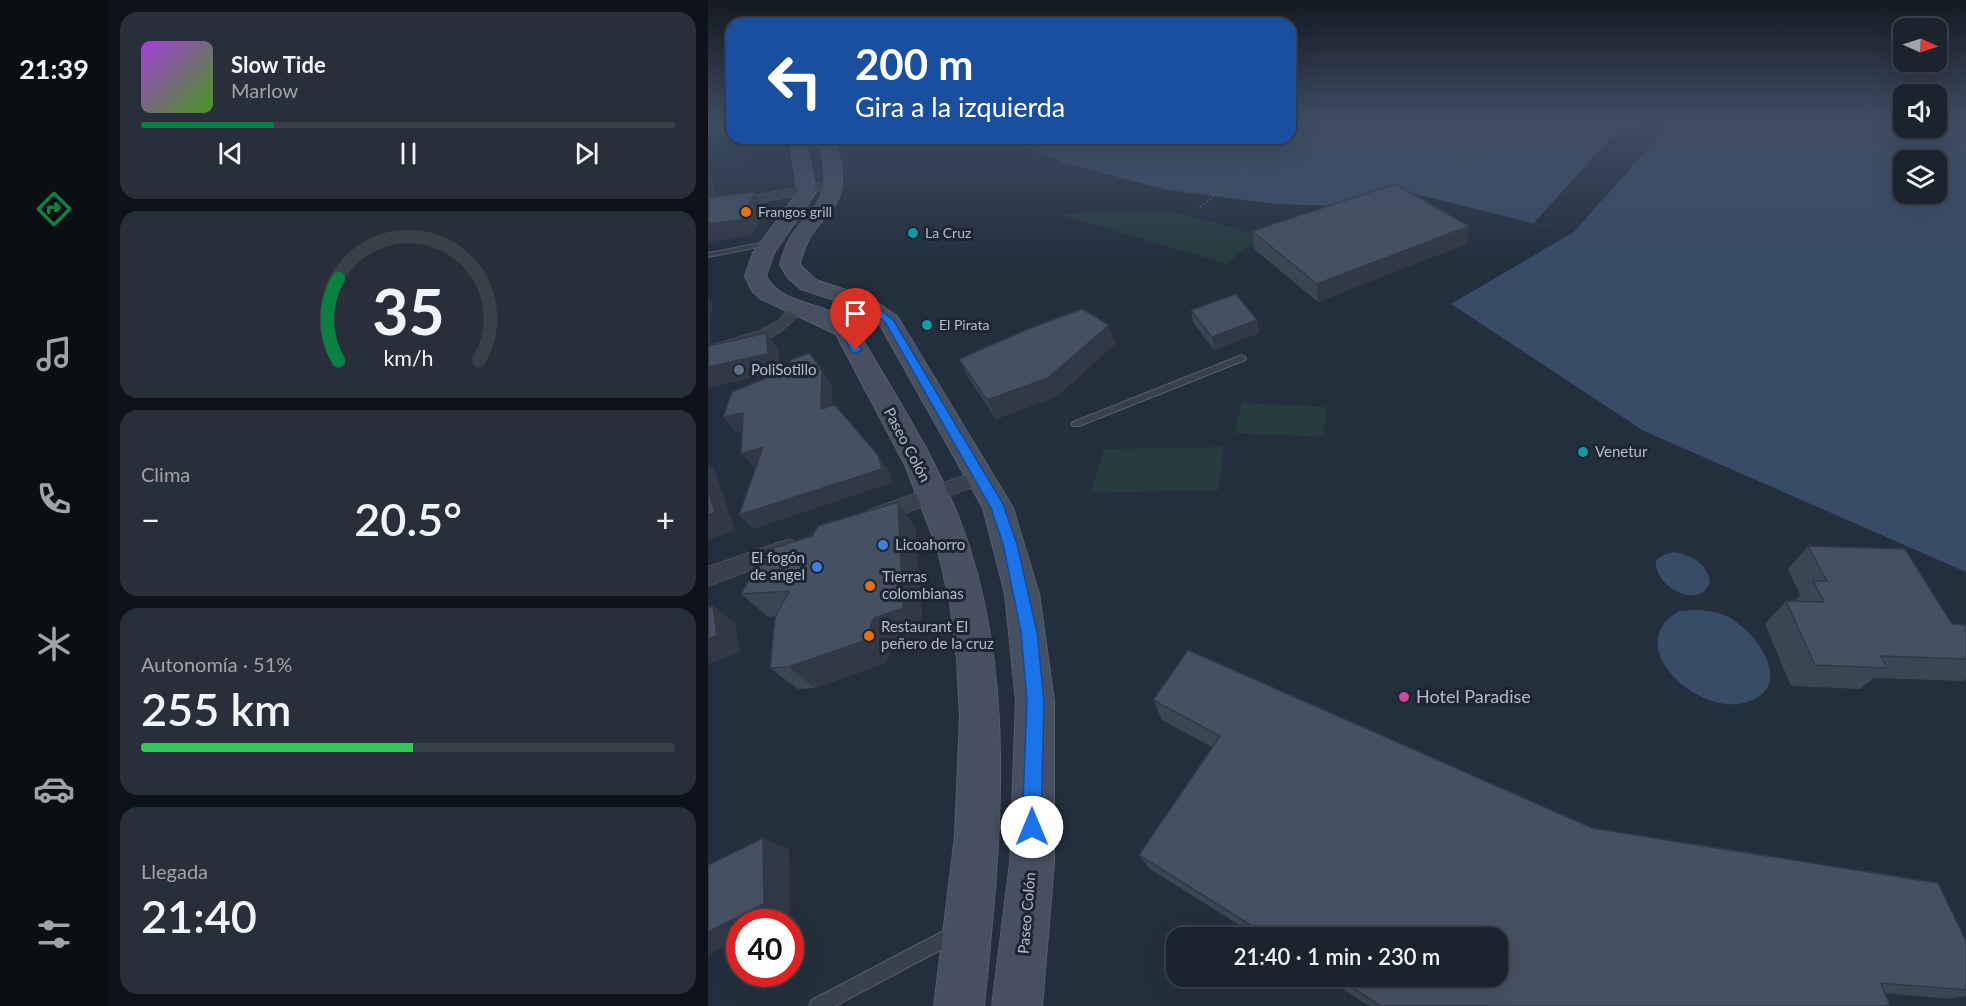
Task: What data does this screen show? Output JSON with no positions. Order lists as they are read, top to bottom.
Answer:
{
  "streets": {
    "street": ["Paseo Colón"]
  },
  "places": [
    "Frangos grill",
    "La Cruz",
    "El Pirata",
    "PoliSotillo",
    "Venetur",
    "Licoahorro",
    "El fogón de angel",
    "Tierras colombianas",
    "Restaurant El peñero de la cruz",
    "Hotel Paradise"
  ],
  "north": "right",
  "page": {
    "tabs": "21:39",
    "turn": ["200 m", "Gira a la izquierda"],
    "song": ["Slow Tide", "Marlow"],
    "tile": [
      "Clima",
      ["Autonomía · 51%", "255 km"],
      ["Llegada", "21:40"]
    ],
    "heat": ["−", "20.5°", "+"],
    "limit": "40",
    "trip": "21:40 · 1 min · 230 m",
    "gauge": ["35", "km/h"]
  }
}
